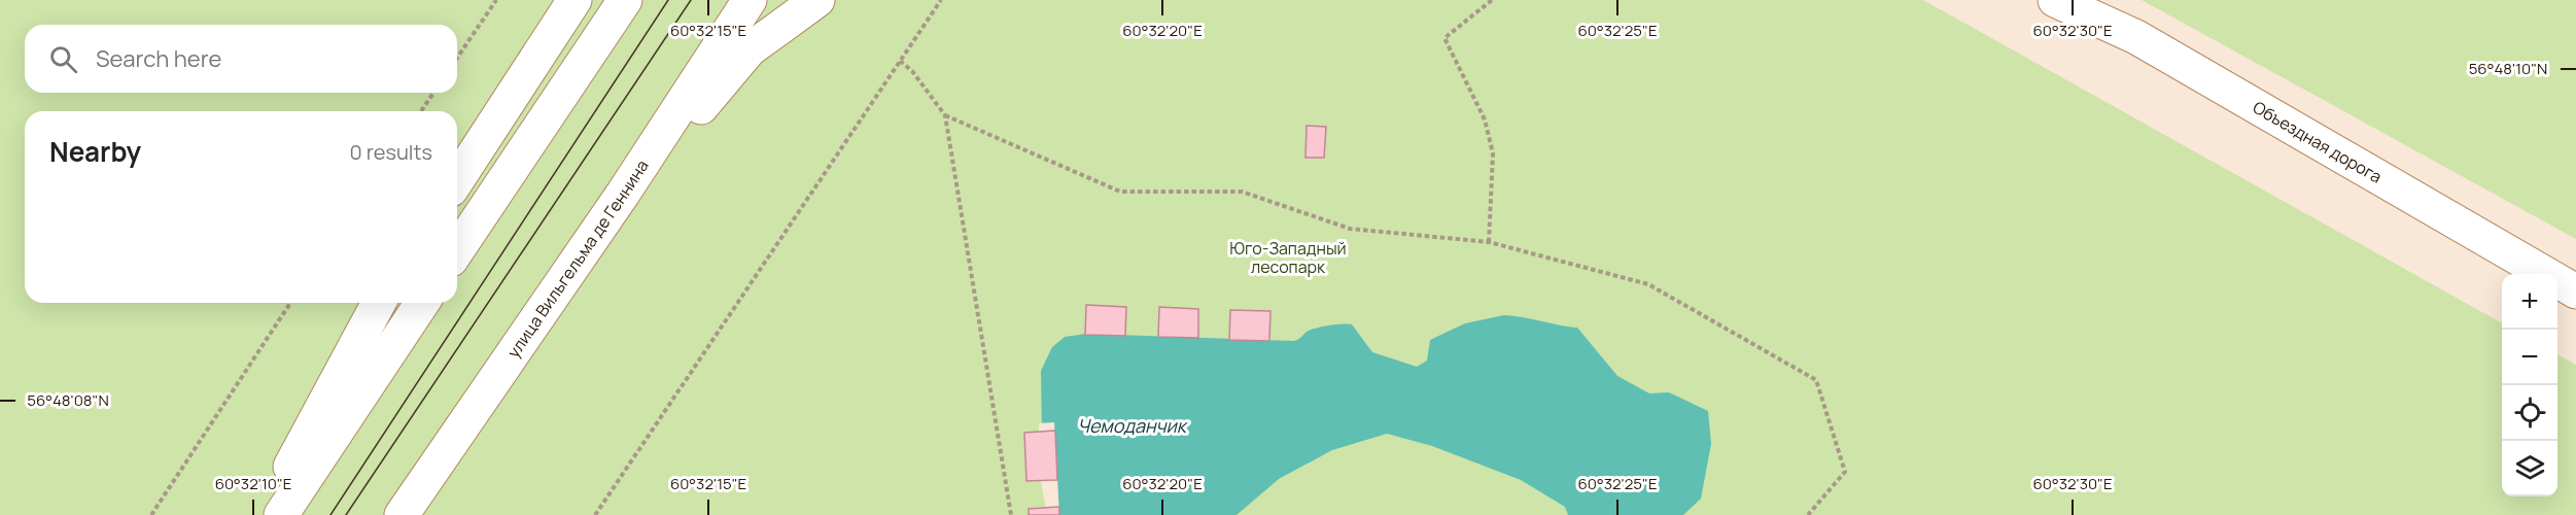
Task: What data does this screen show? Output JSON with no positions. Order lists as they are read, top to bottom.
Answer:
{
  "streets": {
    "main road": ["Объездная дорога", "улица Вильгельма де Геннина"]
  },
  "water": ["Чемоданчик"],
  "parks": ["Юго-Западный лесопарк"],
  "page": {
    "search": "Search here",
    "heading": ["Nearby", "0 results"],
    "map_buttons": ["+", "−"]
  },
  "coordinates": [
    "60°32'15\"E",
    "60°32'20\"E",
    "60°32'25\"E",
    "60°32'30\"E",
    "56°48'10\"N",
    "56°48'08\"N",
    "60°32'10\"E"
  ]
}
